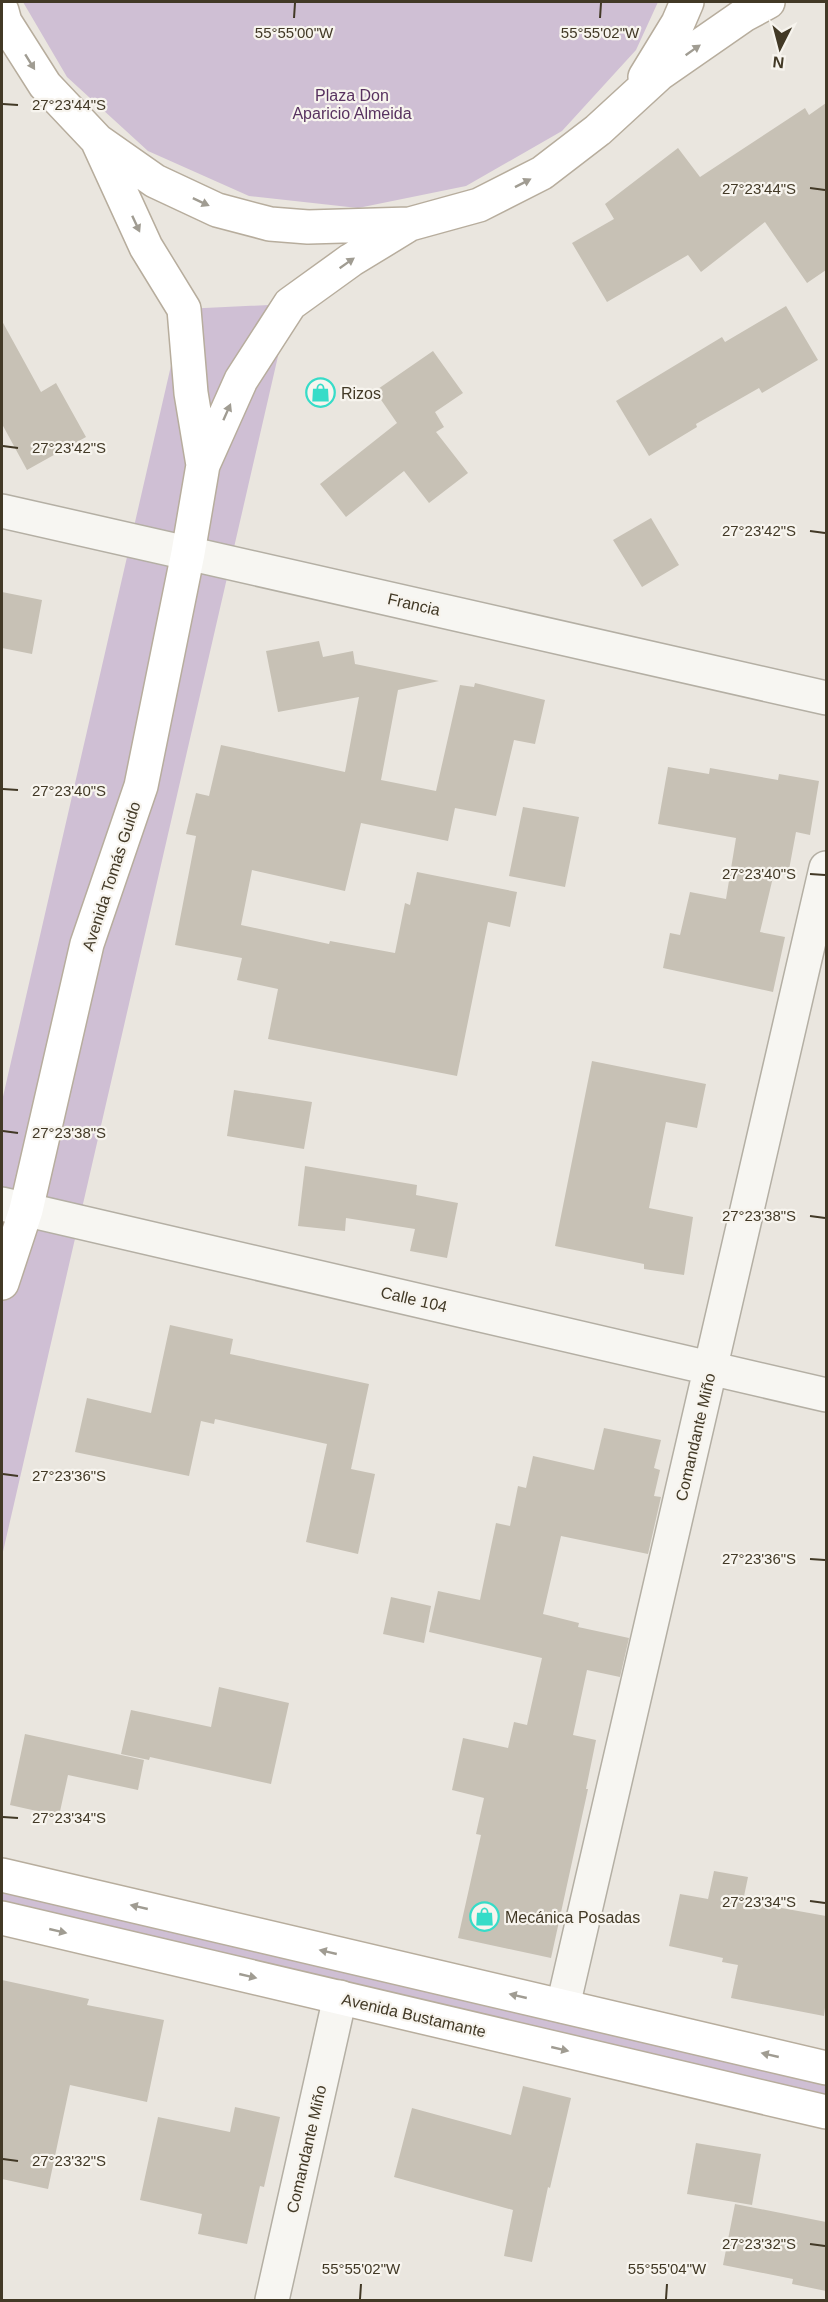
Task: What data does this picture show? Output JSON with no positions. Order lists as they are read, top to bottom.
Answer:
{
  "streets": {
    "main road": ["Avenida Tomás Guido", "Avenida Bustamante"],
    "street": ["Francia", "Calle 104", "Comandante Miño"]
  },
  "crossings": [
    ["Francia", "Avenida Tomás Guido"],
    ["Avenida Tomás Guido", "Calle 104"],
    ["Calle 104", "Comandante Miño"],
    ["Comandante Miño", "Avenida Bustamante"]
  ],
  "parks": ["Plaza Don Aparicio Almeida"],
  "places": {
    "shop": ["Rizos", "Mecánica Posadas"]
  },
  "north": "bottom",
  "coordinates": [
    "55°55'00\"W",
    "55°55'02\"W",
    "27°23'44\"S",
    "27°23'42\"S",
    "27°23'40\"S",
    "27°23'38\"S",
    "27°23'36\"S",
    "27°23'34\"S",
    "27°23'32\"S",
    "55°55'04\"W"
  ]
}
